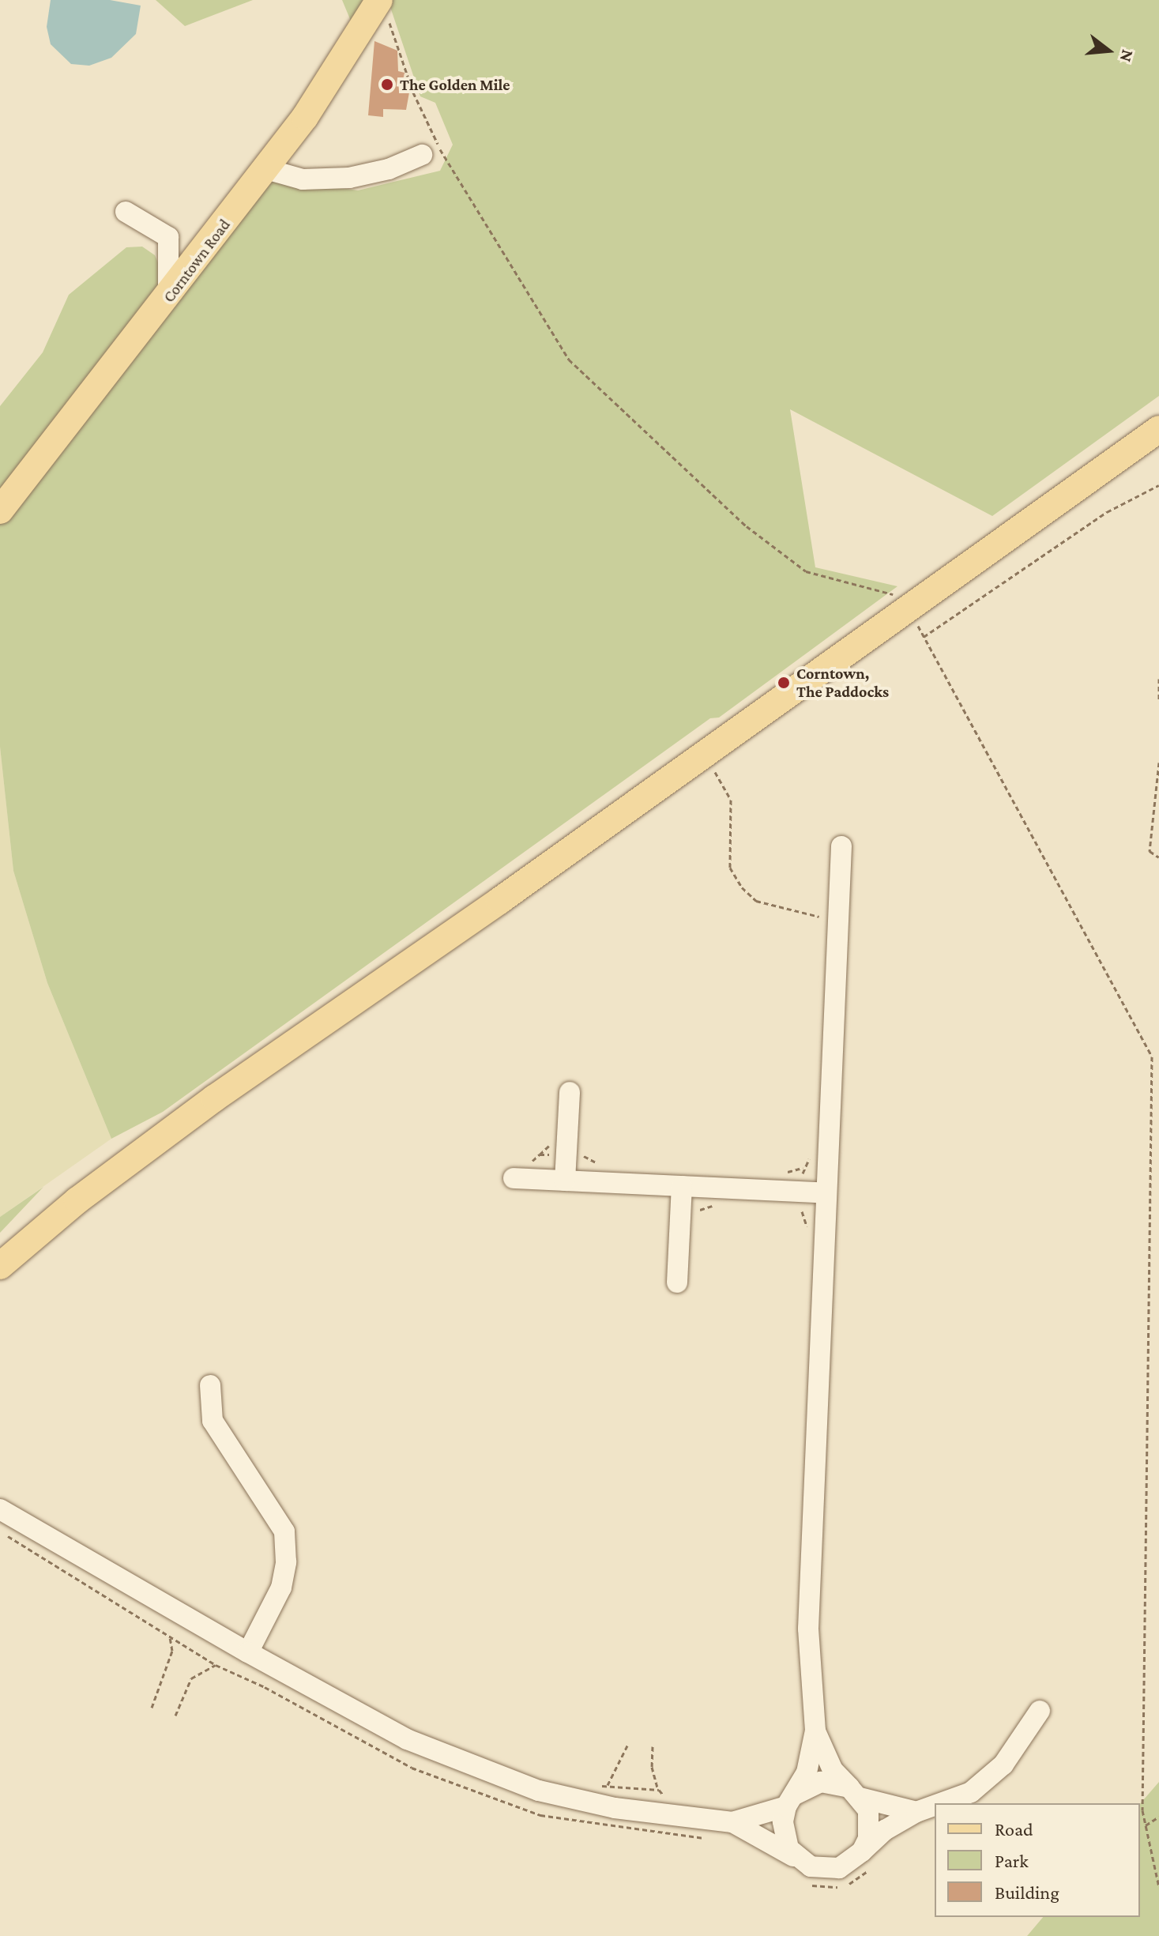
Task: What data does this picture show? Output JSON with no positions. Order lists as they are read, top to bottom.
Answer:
{
  "streets": {
    "main road": ["Corntown Road"]
  },
  "places": ["The Golden Mile", "Corntown, The Paddocks"],
  "legend": ["Road", "Park", "Building"],
  "north": "right"
}
